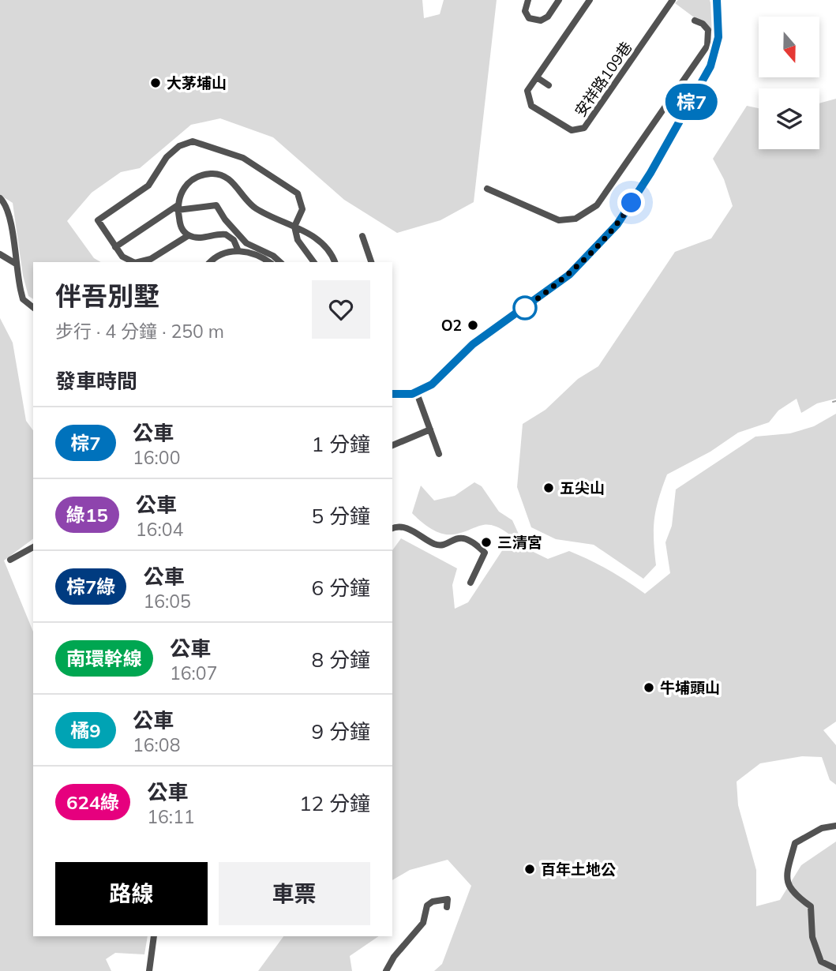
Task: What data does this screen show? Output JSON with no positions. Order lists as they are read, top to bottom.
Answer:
{
  "streets": {
    "street": ["安祥路109巷"]
  },
  "places": [
    "大茅埔山",
    "O2",
    "五尖山",
    "三清宮",
    "牛埔頭山",
    "百年土地公"
  ],
  "lines": ["bus line 棕7"],
  "north": "bottom",
  "page": {
    "on_map": "棕7",
    "heading": [
      ["伴吾別墅", "步行 · 4 分鐘 · 250 m"],
      "發車時間"
    ],
    "list": [
      {
        "mark": "棕7",
        "name": "公車",
        "note": "16:00",
        "value": "1 分鐘"
      },
      {
        "mark": "綠15",
        "name": "公車",
        "note": "16:04",
        "value": "5 分鐘"
      },
      {
        "mark": "棕7綠",
        "name": "公車",
        "note": "16:05",
        "value": "6 分鐘"
      },
      {
        "mark": "南環幹線",
        "name": "公車",
        "note": "16:07",
        "value": "8 分鐘"
      },
      {
        "mark": "橘9",
        "name": "公車",
        "note": "16:08",
        "value": "9 分鐘"
      },
      {
        "mark": "624綠",
        "name": "公車",
        "note": "16:11",
        "value": "12 分鐘"
      }
    ],
    "buttons": ["路線", "車票"]
  }
}
